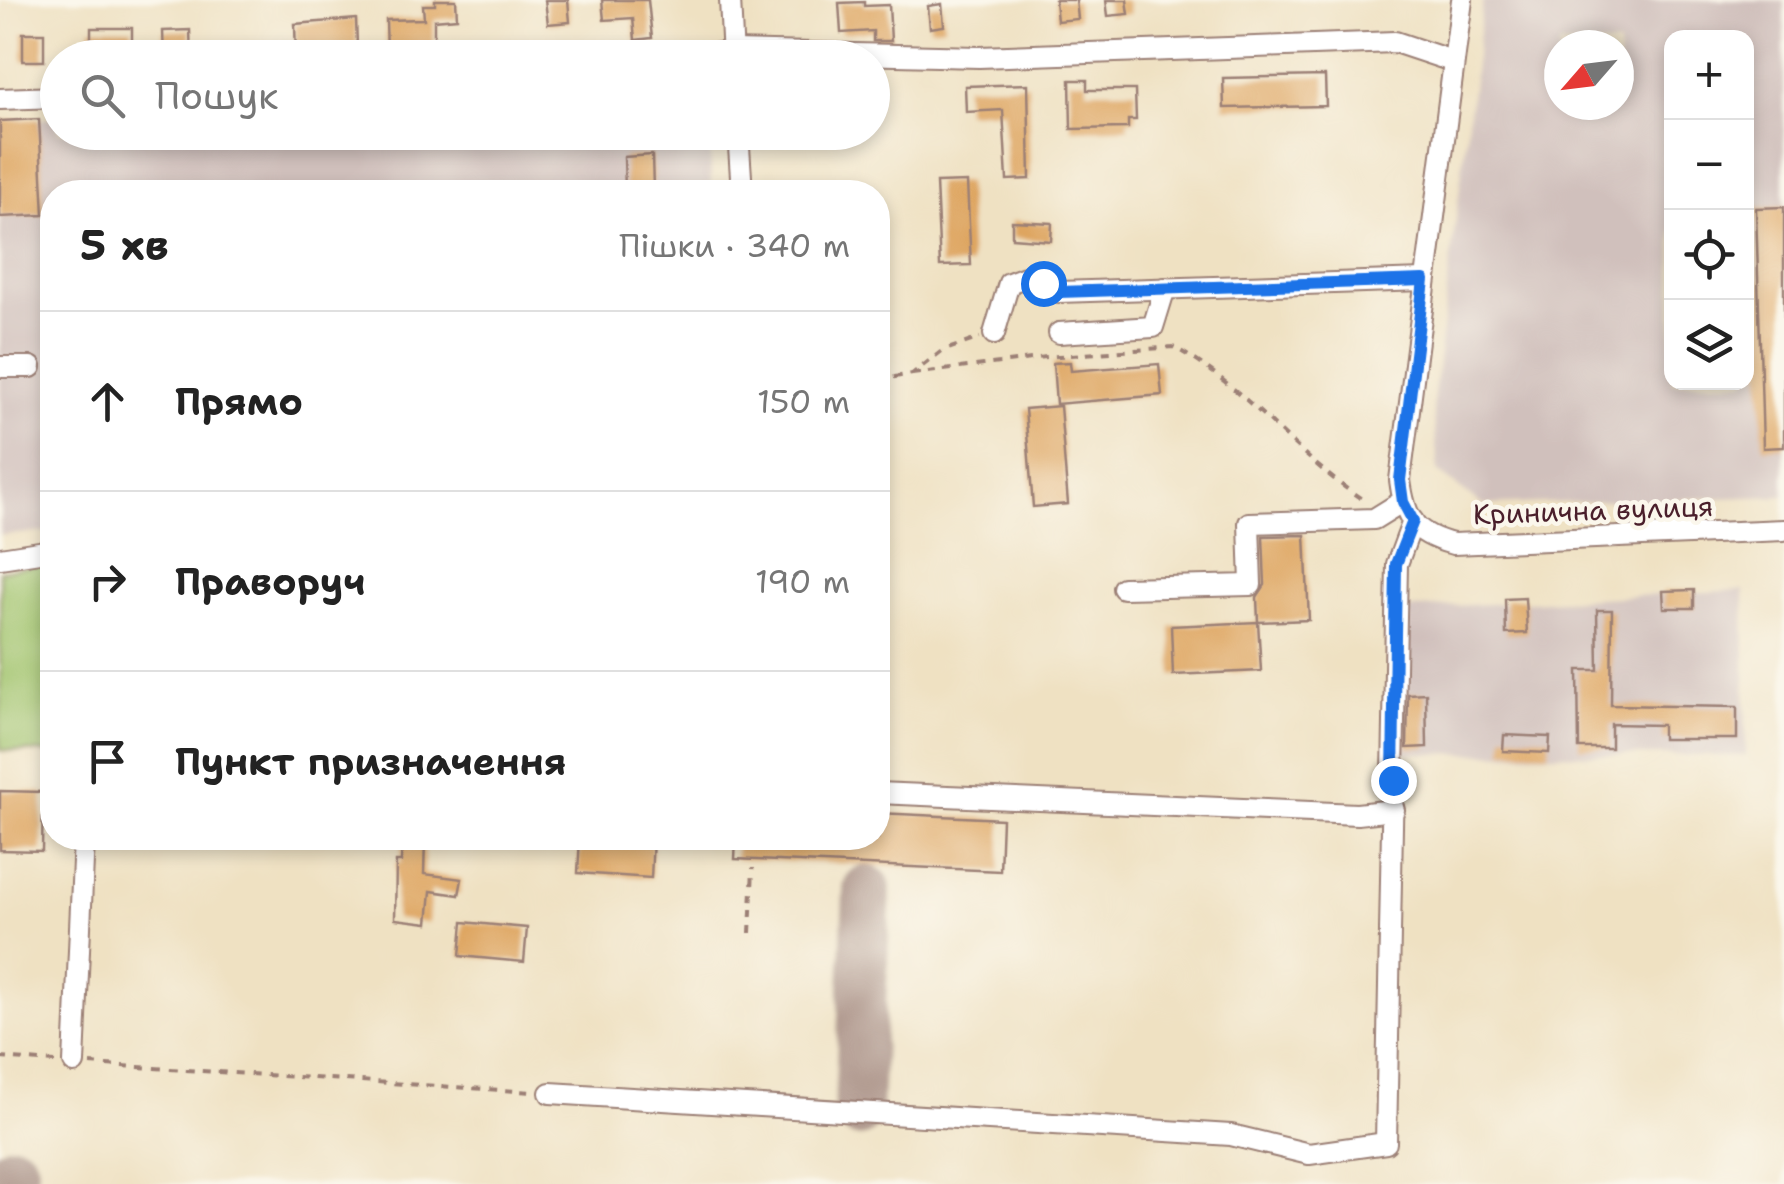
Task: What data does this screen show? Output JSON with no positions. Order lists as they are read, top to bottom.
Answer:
{
  "streets": {
    "street": ["Кринична вулиця"]
  },
  "north": "bottom left",
  "page": {
    "map_buttons": ["+", "−"],
    "search": "Пошук",
    "heading": ["5 хв", "Пішки · 340 m"],
    "list": [
      ["Прямо", "150 m"],
      ["Праворуч", "190 m"],
      "Пункт призначення"
    ]
  }
}
